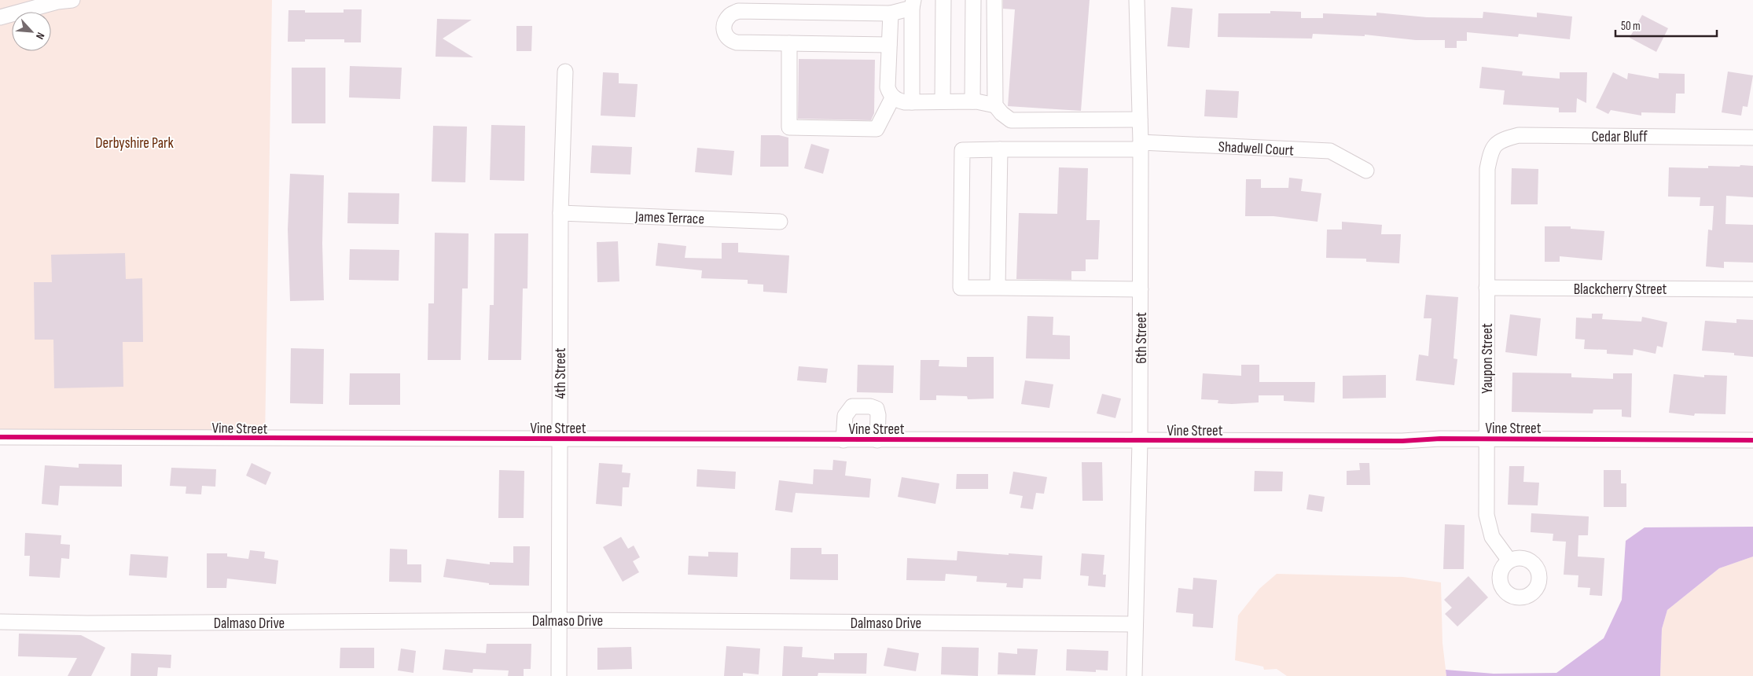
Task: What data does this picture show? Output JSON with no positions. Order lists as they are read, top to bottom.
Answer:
{
  "streets": {
    "street": [
      "Cedar Bluff",
      "Shadwell Court",
      "James Terrace",
      "Blackcherry Street",
      "6th Street",
      "Yaupon Street",
      "4th Street",
      "Vine Street",
      "Dalmaso Drive"
    ]
  },
  "crossings": [
    ["Cedar Bluff", "Yaupon Street"],
    ["Shadwell Court", "6th Street"],
    ["James Terrace", "4th Street"],
    ["Blackcherry Street", "Yaupon Street"],
    ["6th Street", "Vine Street"],
    ["6th Street", "Dalmaso Drive"],
    ["Yaupon Street", "Vine Street"],
    ["4th Street", "Vine Street"],
    ["4th Street", "Dalmaso Drive"]
  ],
  "parks": ["Derbyshire Park"],
  "scale_bar": "50 m",
  "north": "bottom right"
}
